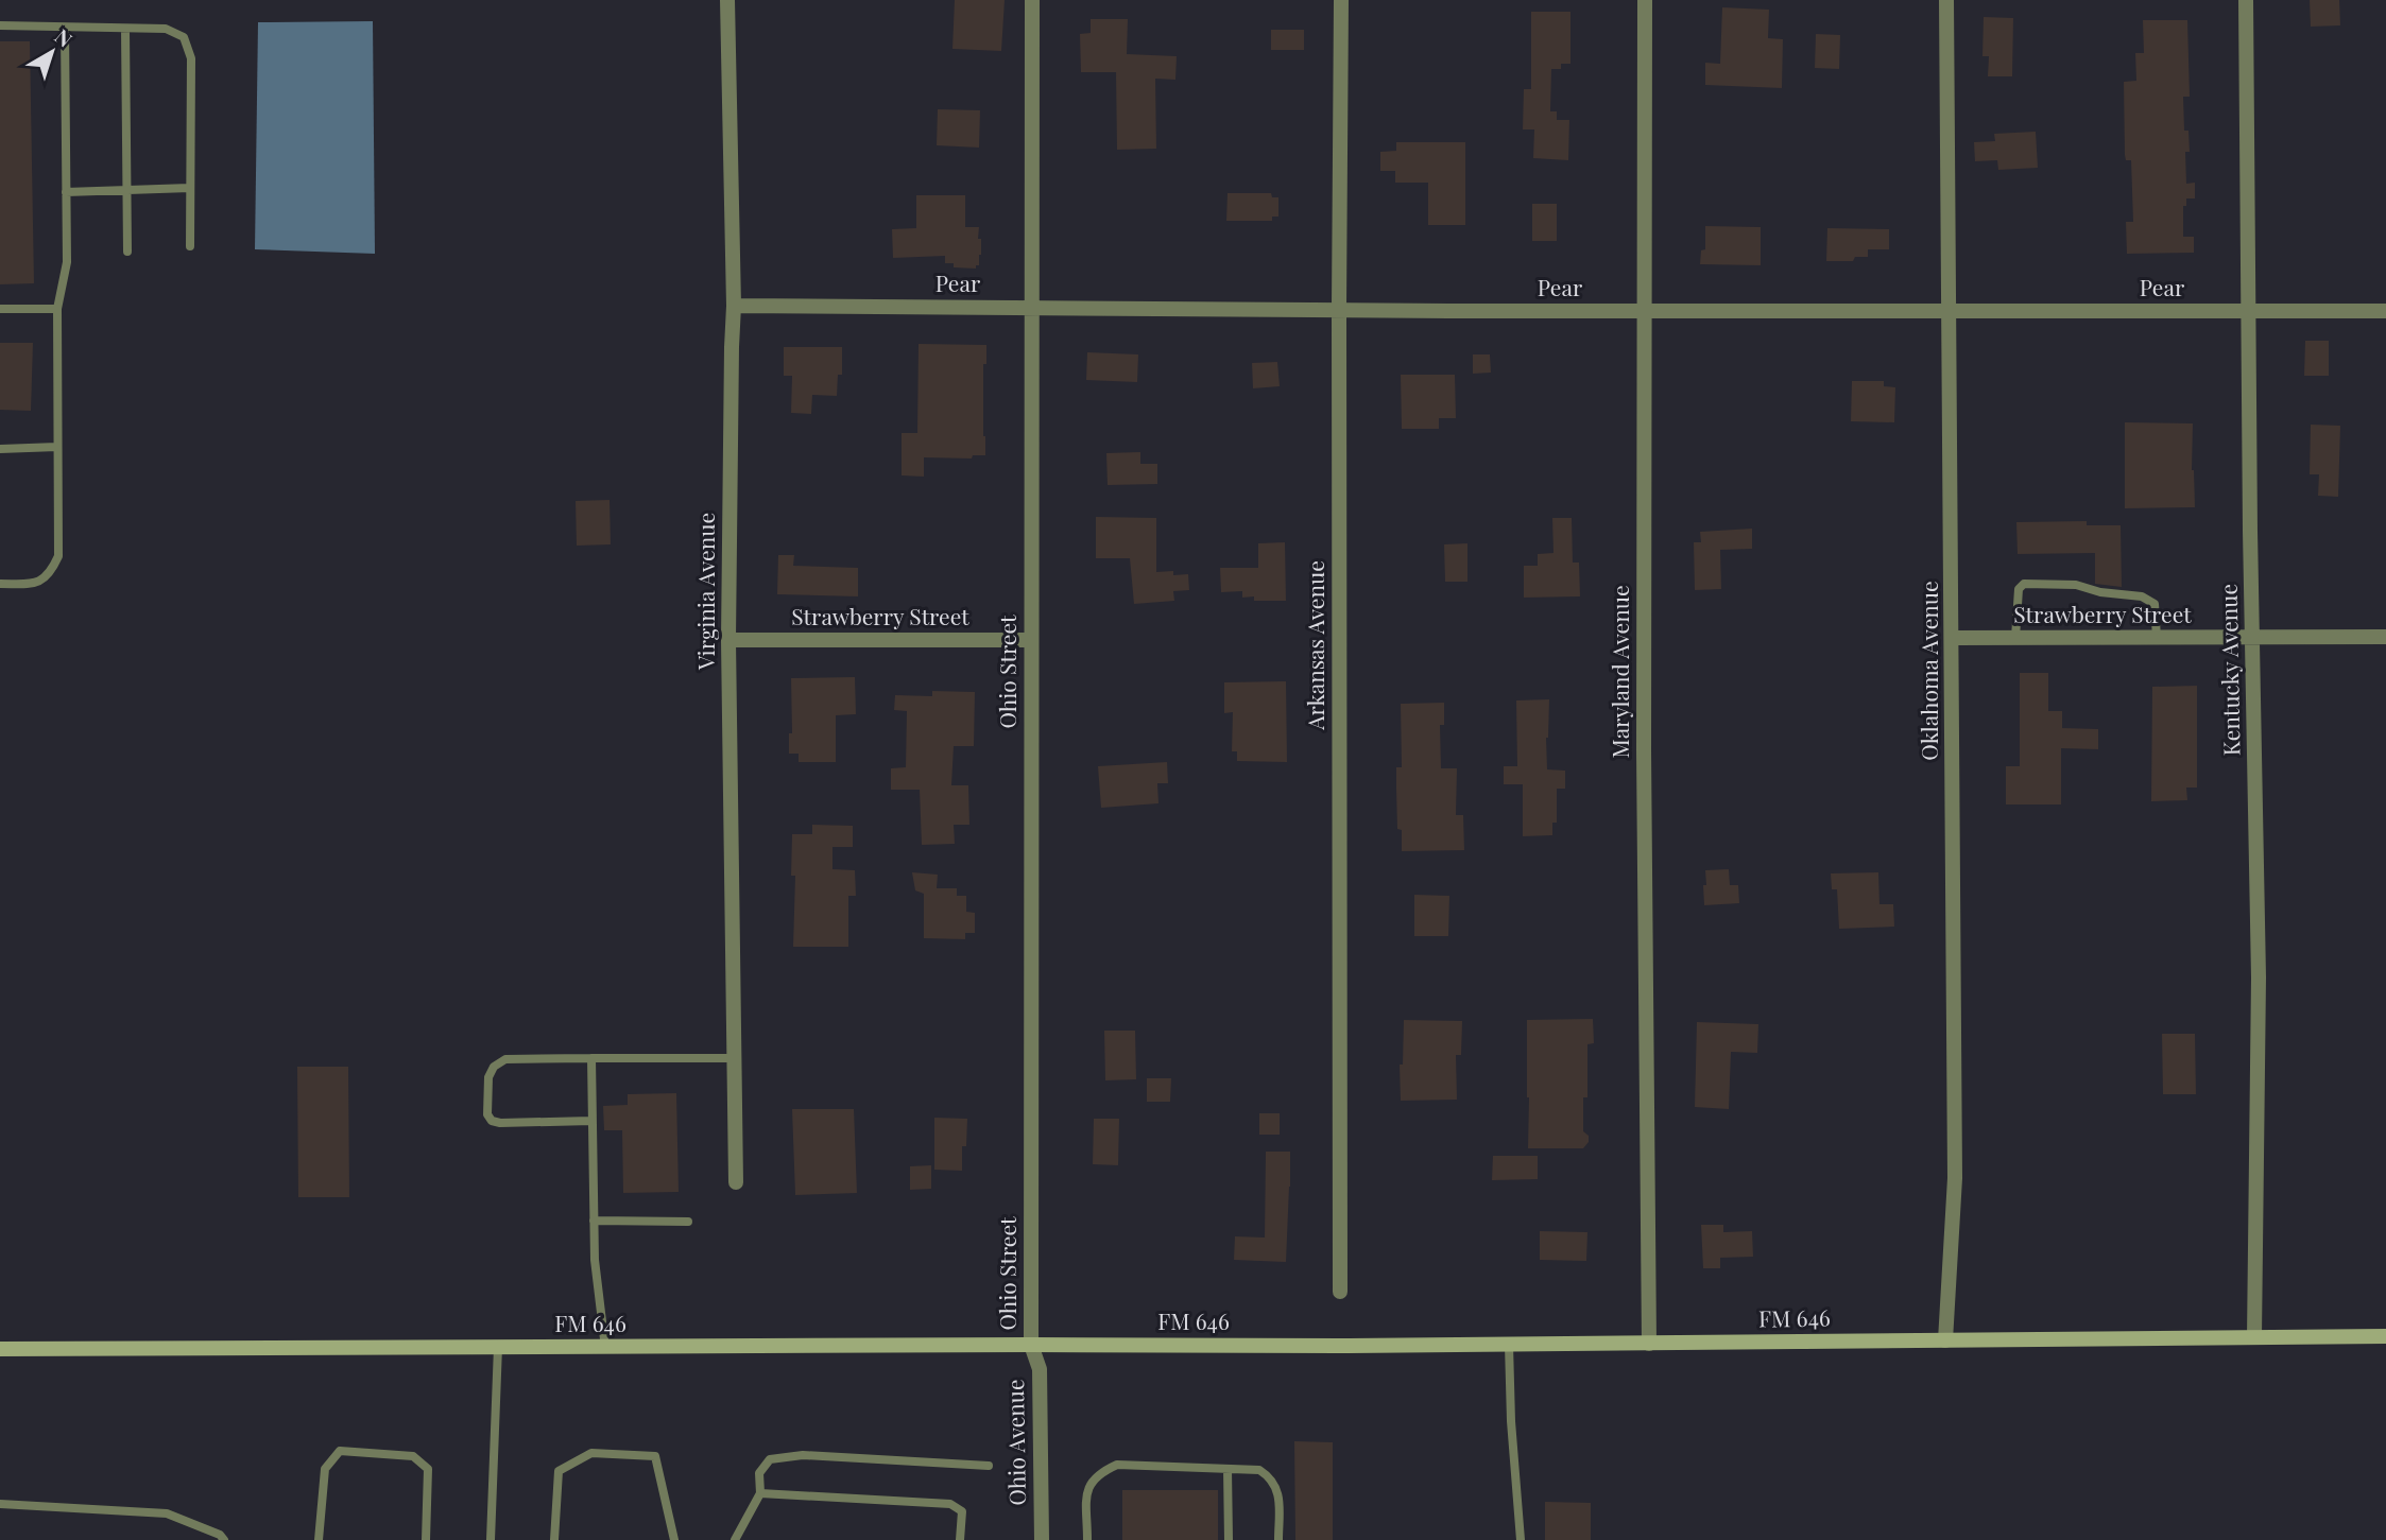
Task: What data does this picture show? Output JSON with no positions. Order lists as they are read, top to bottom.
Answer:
{
  "streets": {
    "main road": ["FM 646"],
    "street": [
      "Pear",
      "Virginia Avenue",
      "Strawberry Street",
      "Arkansas Avenue",
      "Kentucky Avenue",
      "Oklahoma Avenue",
      "Ohio Street",
      "Maryland Avenue",
      "Ohio Avenue"
    ]
  },
  "crossings": [
    ["Pear", "Virginia Avenue"],
    ["Pear", "Arkansas Avenue"],
    ["Pear", "Kentucky Avenue"],
    ["Pear", "Oklahoma Avenue"],
    ["Pear", "Ohio Street"],
    ["Pear", "Maryland Avenue"],
    ["Virginia Avenue", "Strawberry Street"],
    ["Strawberry Street", "Kentucky Avenue"],
    ["Strawberry Street", "Oklahoma Avenue"],
    ["Strawberry Street", "Ohio Street"],
    ["Kentucky Avenue", "FM 646"],
    ["Oklahoma Avenue", "FM 646"],
    ["Ohio Street", "FM 646"],
    ["Ohio Street", "Ohio Avenue"],
    ["Maryland Avenue", "FM 646"],
    ["FM 646", "Ohio Avenue"]
  ],
  "north": "top right"
}
